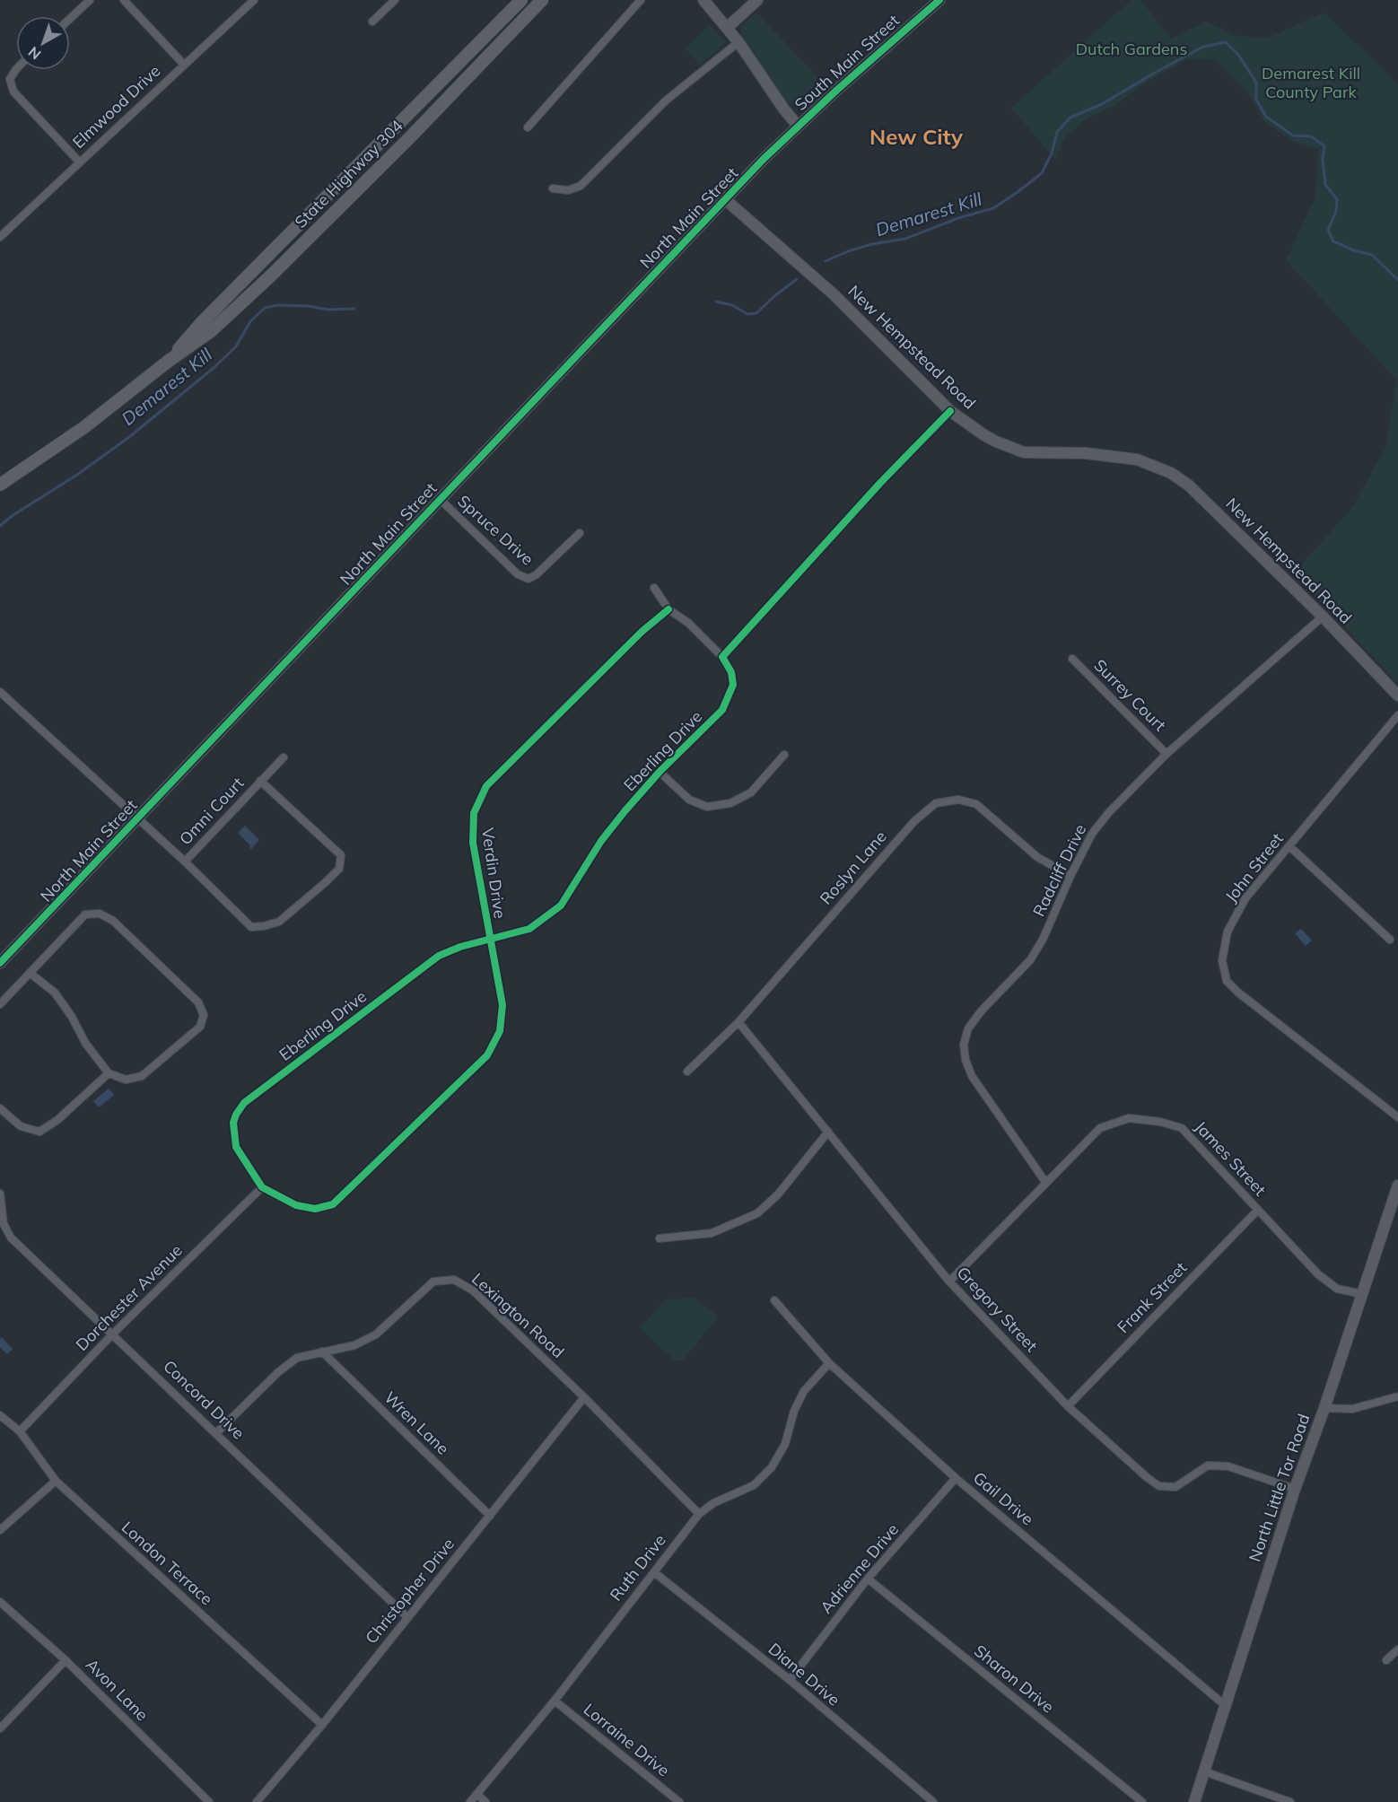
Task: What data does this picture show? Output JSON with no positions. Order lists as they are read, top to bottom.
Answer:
{
  "streets": {
    "main road": ["State Highway 304"],
    "street": [
      "South Main Street",
      "Elmwood Drive",
      "North Main Street",
      "New Hempstead Road",
      "Spruce Drive",
      "Surrey Court",
      "Eberling Drive",
      "Omni Court",
      "Roslyn Lane",
      "John Street",
      "Radcliff Drive",
      "Verdin Drive",
      "James Street",
      "Dorchester Avenue",
      "Frank Street",
      "Gregory Street",
      "Lexington Road",
      "Concord Drive",
      "Wren Lane",
      "North Little Tor Road",
      "Gail Drive",
      "London Terrace",
      "Ruth Drive",
      "Adrienne Drive",
      "Christopher Drive",
      "Diane Drive",
      "Sharon Drive",
      "Avon Lane",
      "Lorraine Drive"
    ]
  },
  "crossings": [
    ["South Main Street", "North Main Street"],
    ["North Main Street", "New Hempstead Road"],
    ["North Main Street", "Spruce Drive"],
    ["North Main Street", "Omni Court"],
    ["New Hempstead Road", "Radcliff Drive"],
    ["Surrey Court", "Radcliff Drive"],
    ["Eberling Drive", "Verdin Drive"],
    ["Eberling Drive", "Dorchester Avenue"],
    ["Roslyn Lane", "Radcliff Drive"],
    ["Roslyn Lane", "Gregory Street"],
    ["Radcliff Drive", "James Street"],
    ["Verdin Drive", "Dorchester Avenue"],
    ["James Street", "Frank Street"],
    ["James Street", "Gregory Street"],
    ["James Street", "North Little Tor Road"],
    ["Dorchester Avenue", "Concord Drive"],
    ["Dorchester Avenue", "London Terrace"],
    ["Frank Street", "Gregory Street"],
    ["Gregory Street", "North Little Tor Road"],
    ["Lexington Road", "Concord Drive"],
    ["Lexington Road", "Wren Lane"],
    ["Lexington Road", "Ruth Drive"],
    ["Lexington Road", "Christopher Drive"],
    ["Concord Drive", "Christopher Drive"],
    ["Wren Lane", "Christopher Drive"],
    ["North Little Tor Road", "Gail Drive"],
    ["Gail Drive", "Ruth Drive"],
    ["Gail Drive", "Adrienne Drive"],
    ["London Terrace", "Christopher Drive"],
    ["Ruth Drive", "Diane Drive"],
    ["Ruth Drive", "Lorraine Drive"],
    ["Adrienne Drive", "Diane Drive"],
    ["Adrienne Drive", "Sharon Drive"]
  ],
  "districts": ["New City"],
  "water": ["Demarest Kill"],
  "parks": ["Dutch Gardens", "Demarest Kill County Park"],
  "north": "bottom left"
}
